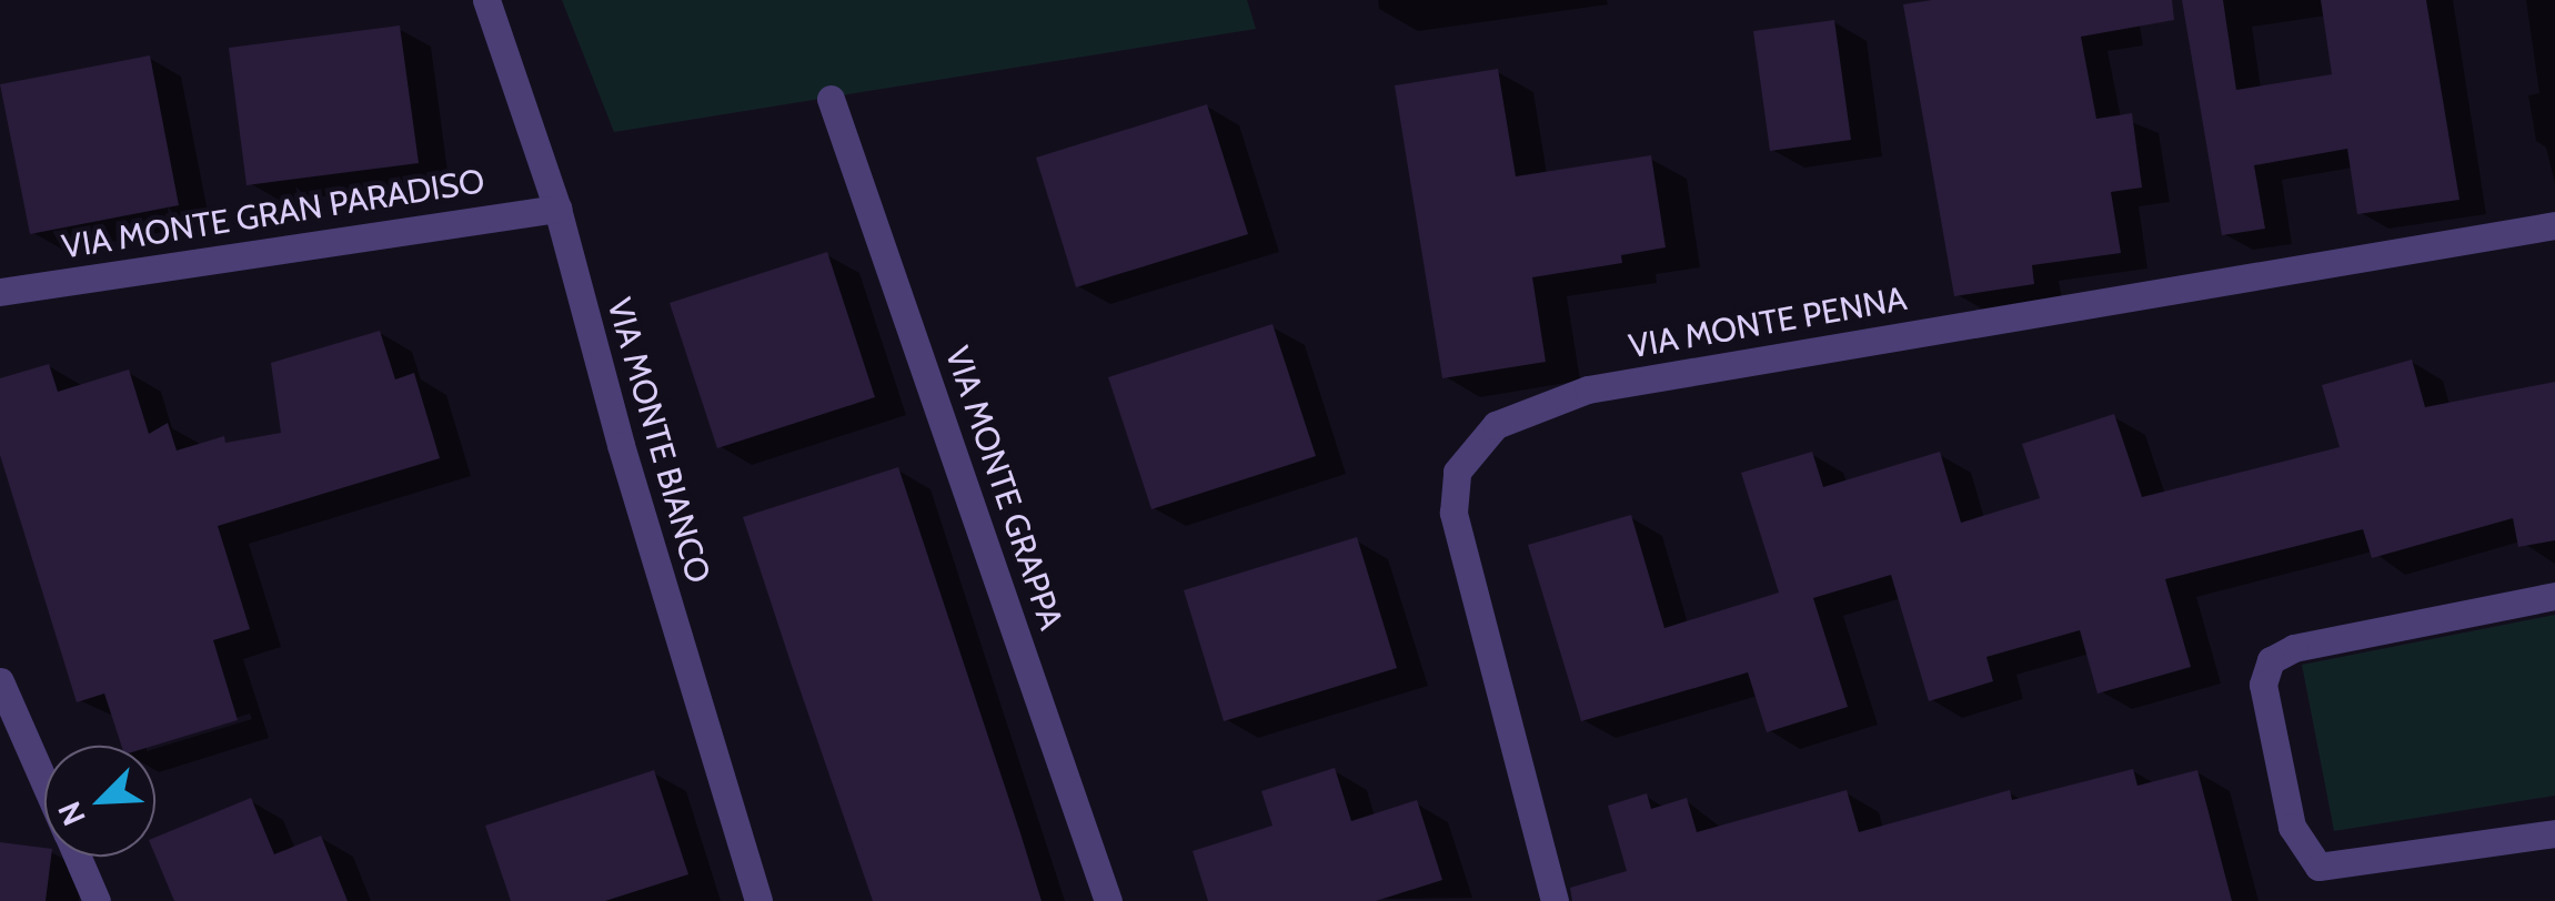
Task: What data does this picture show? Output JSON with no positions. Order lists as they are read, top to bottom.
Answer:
{
  "streets": {
    "street": [
      "VIA MONTE GRAN PARADISO",
      "VIA MONTE PENNA",
      "VIA MONTE BIANCO",
      "VIA MONTE GRAPPA"
    ]
  },
  "crossings": [
    ["VIA MONTE GRAN PARADISO", "VIA MONTE BIANCO"]
  ],
  "north": "bottom left"
}
